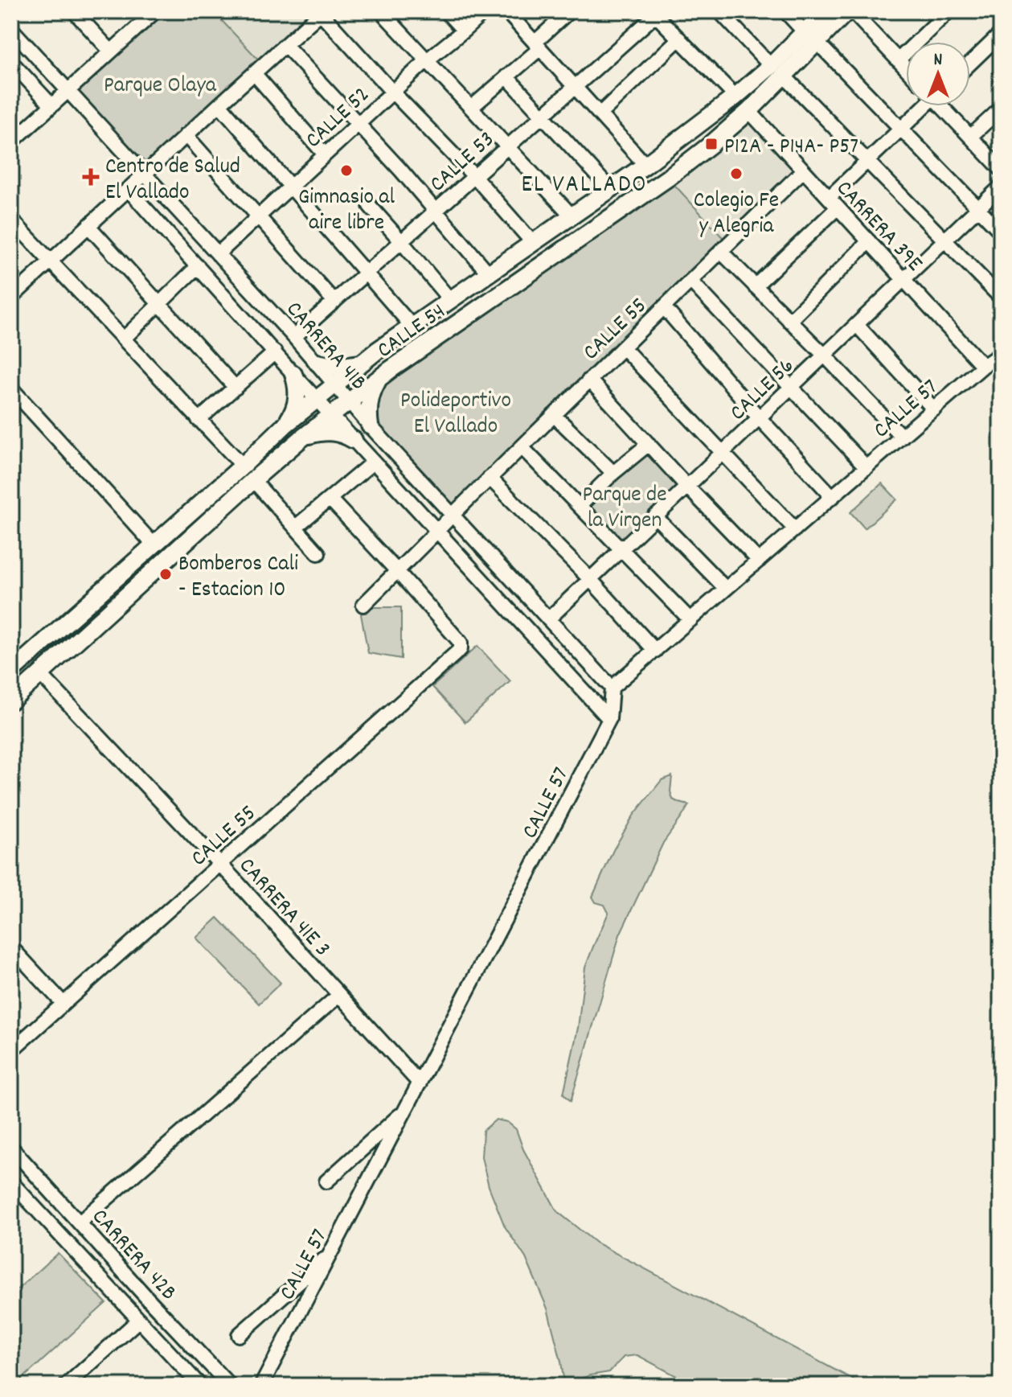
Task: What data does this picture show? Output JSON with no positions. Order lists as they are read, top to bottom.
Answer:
{
  "streets": {
    "main road": ["CALLE 54"],
    "street": [
      "CALLE 52",
      "CALLE 53",
      "CARRERA 39E",
      "CALLE 55",
      "CARRERA 41B",
      "CALLE 56",
      "CALLE 57",
      "CARRERA 41E 3",
      "CARRERA 42B"
    ]
  },
  "crossings": [
    ["CALLE 52", "CARRERA 41B"],
    ["CALLE 53", "CARRERA 41B"],
    ["CARRERA 39E", "CALLE 55"],
    ["CARRERA 39E", "CALLE 54"],
    ["CARRERA 39E", "CALLE 56"],
    ["CARRERA 39E", "CALLE 57"],
    ["CALLE 55", "CARRERA 41B"],
    ["CALLE 55", "CARRERA 41E 3"],
    ["CALLE 54", "CARRERA 41B"],
    ["CALLE 54", "CARRERA 41E 3"],
    ["CARRERA 41B", "CALLE 56"],
    ["CARRERA 41B", "CALLE 57"],
    ["CALLE 57", "CARRERA 41E 3"]
  ],
  "districts": ["EL VALLADO"],
  "parks": ["Parque Olaya", "Polideportivo El Vallado", "Parque de la Virgen"],
  "places": {
    "transit": ["P12A - P14A- P57"],
    "other": ["Gimnasio al aire libre", "Colegio Fe y Alegria", "Bomberos Cali - Estacion 10"],
    "health": ["Centro de Salud El Vallado"]
  },
  "north": "top"
}
